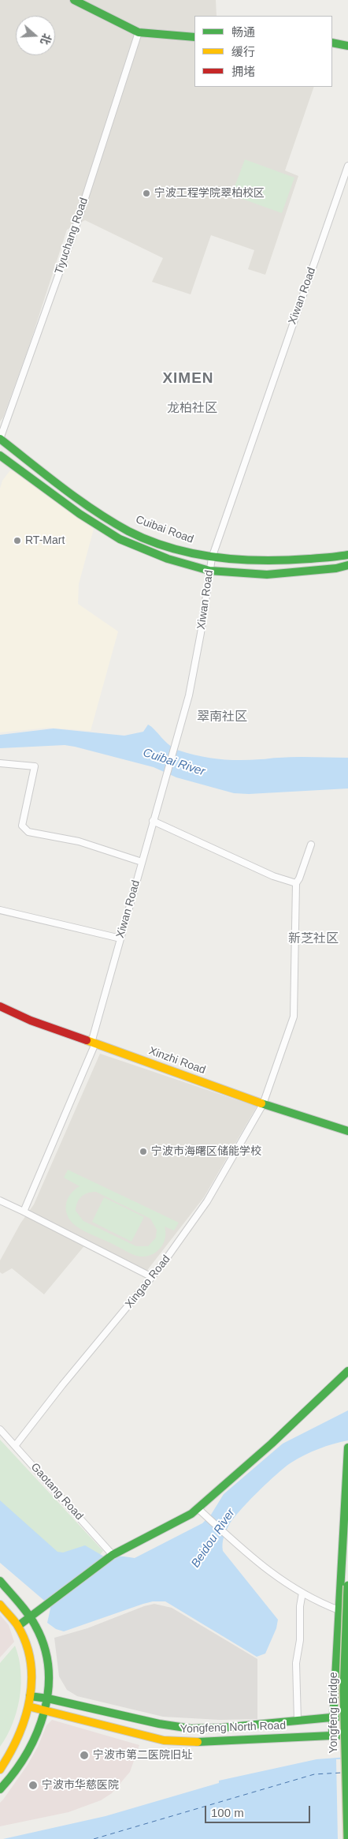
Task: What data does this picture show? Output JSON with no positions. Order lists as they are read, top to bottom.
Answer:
{
  "streets": {
    "main road": [
      "Cuibai Road",
      "Xinzhi Road",
      "Yongfeng Bridge",
      "Yongfeng North Road"
    ],
    "street": [
      "Tiyuchang Road",
      "Xiwan Road",
      "Xingao Road",
      "Gaotang Road"
    ]
  },
  "crossings": [
    ["Tiyuchang Road", "Cuibai Road"],
    ["Xiwan Road", "Cuibai Road"],
    ["Xiwan Road", "Xinzhi Road"],
    ["Xinzhi Road", "Xingao Road"],
    ["Xingao Road", "Gaotang Road"]
  ],
  "districts": [
    "XIMEN",
    "龙柏社区",
    "翠南社区",
    "新芝社区"
  ],
  "water": ["Cuibai River", "Beidou River"],
  "places": [
    "宁波工程学院翠柏校区",
    "RT-Mart",
    "宁波市海曙区储能学校",
    "宁波市第二医院旧址",
    "宁波市华慈医院"
  ],
  "legend": ["畅通", "缓行", "拥堵"],
  "scale_bar": "100 m",
  "north": "right"
}
